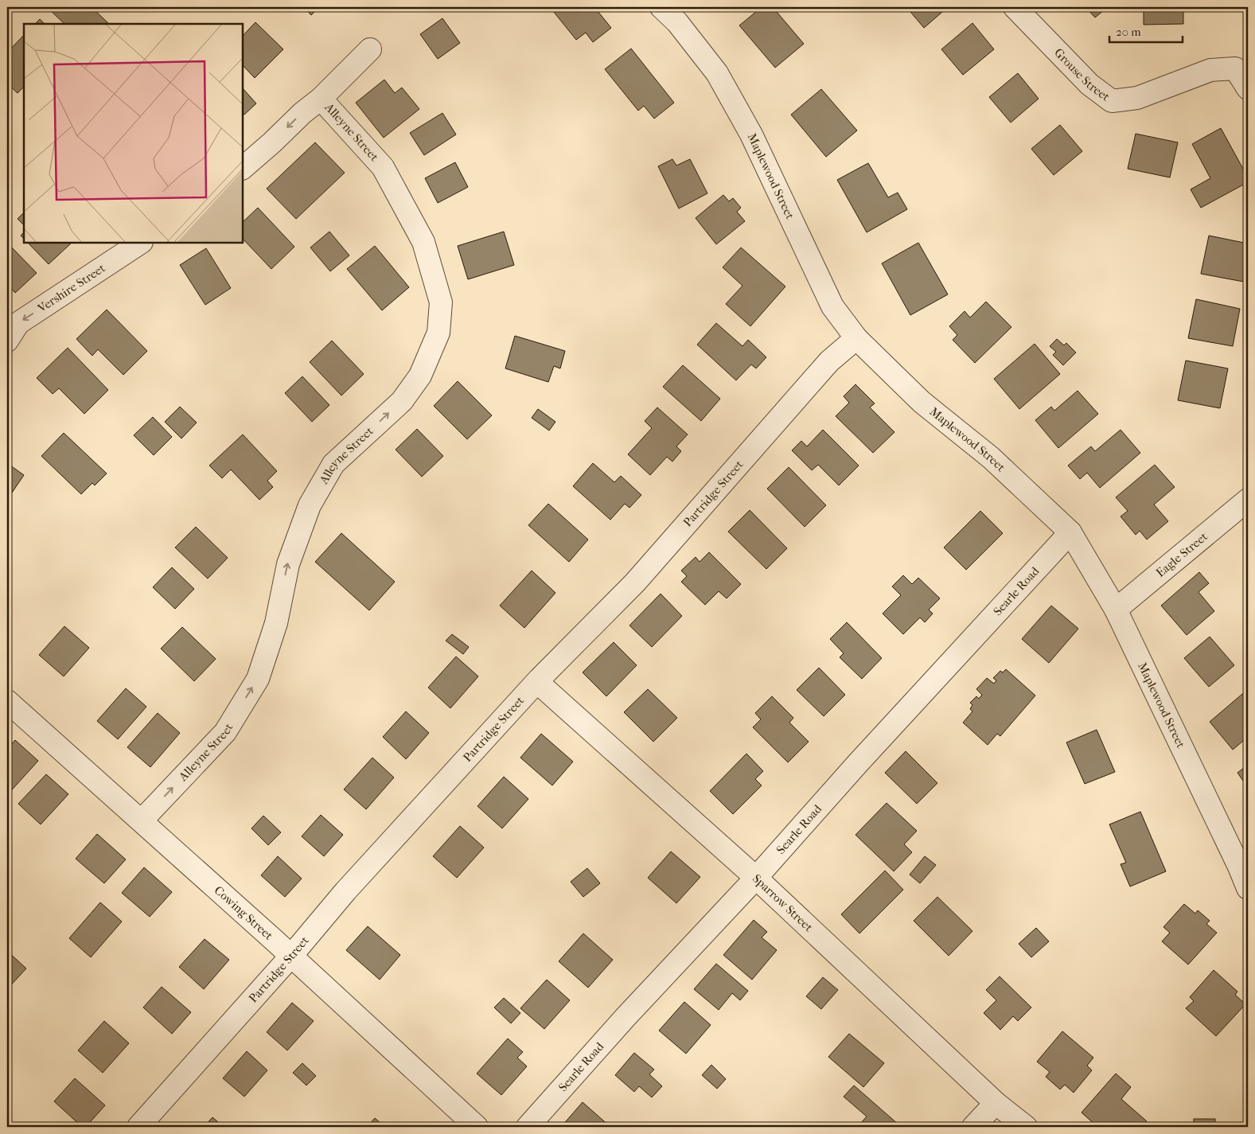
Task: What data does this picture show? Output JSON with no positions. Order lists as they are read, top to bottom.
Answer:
{
  "streets": {
    "street": [
      "Grouse Street",
      "Alleyne Street",
      "Maplewood Street",
      "Vershire Street",
      "Partridge Street",
      "Eagle Street",
      "Searle Road",
      "Sparrow Street",
      "Cowing Street"
    ]
  },
  "crossings": [
    ["Alleyne Street", "Cowing Street"],
    ["Maplewood Street", "Partridge Street"],
    ["Maplewood Street", "Eagle Street"],
    ["Maplewood Street", "Searle Road"],
    ["Partridge Street", "Sparrow Street"],
    ["Partridge Street", "Cowing Street"],
    ["Searle Road", "Sparrow Street"]
  ],
  "one_way": ["Alleyne Street", "Vershire Street"],
  "scale_bar": "20 m"
}
